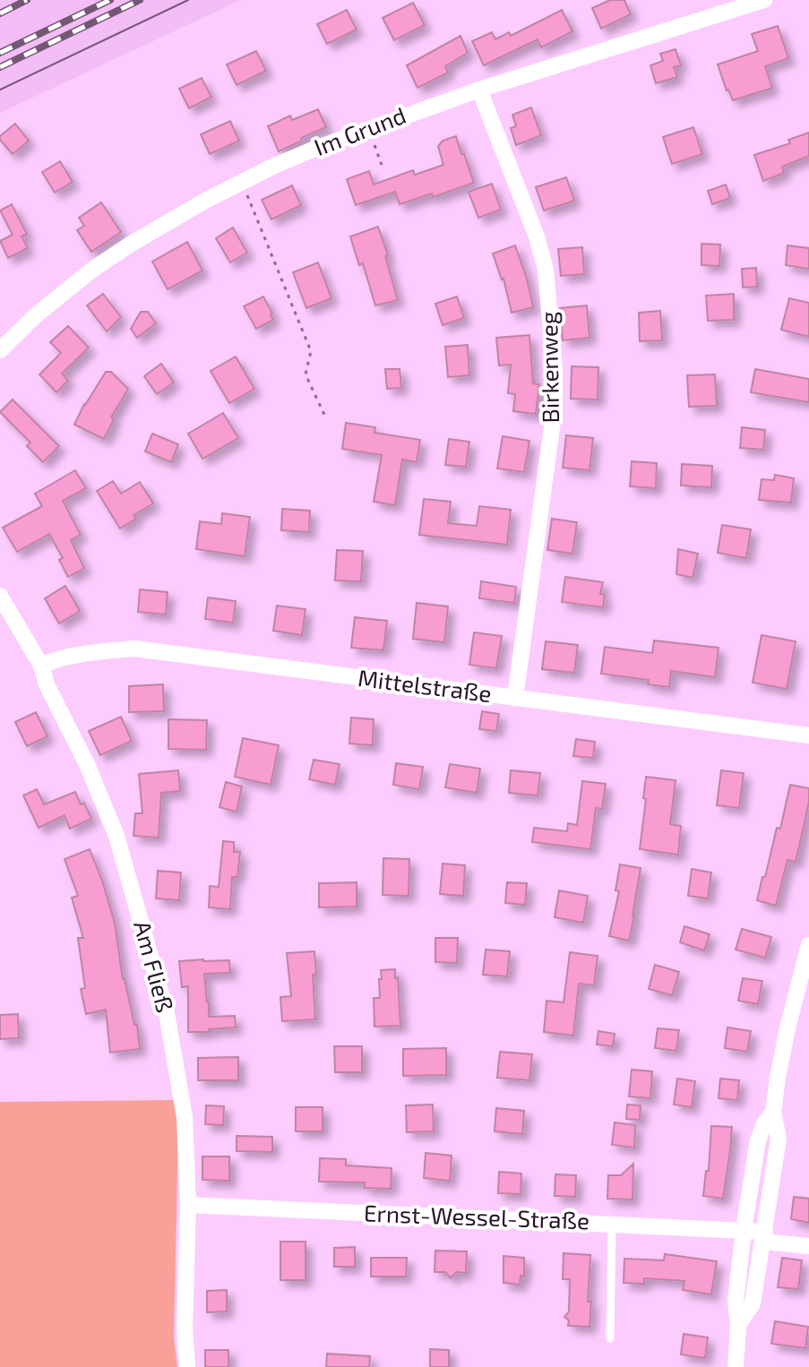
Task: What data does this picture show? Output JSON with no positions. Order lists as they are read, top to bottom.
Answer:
{
  "streets": {
    "street": [
      "Im Grund",
      "Birkenweg",
      "Mittelstraße",
      "Am Fließ",
      "Ernst-Wessel-Straße"
    ]
  },
  "crossings": [
    ["Im Grund", "Birkenweg"],
    ["Birkenweg", "Mittelstraße"],
    ["Mittelstraße", "Am Fließ"],
    ["Am Fließ", "Ernst-Wessel-Straße"]
  ]
}
